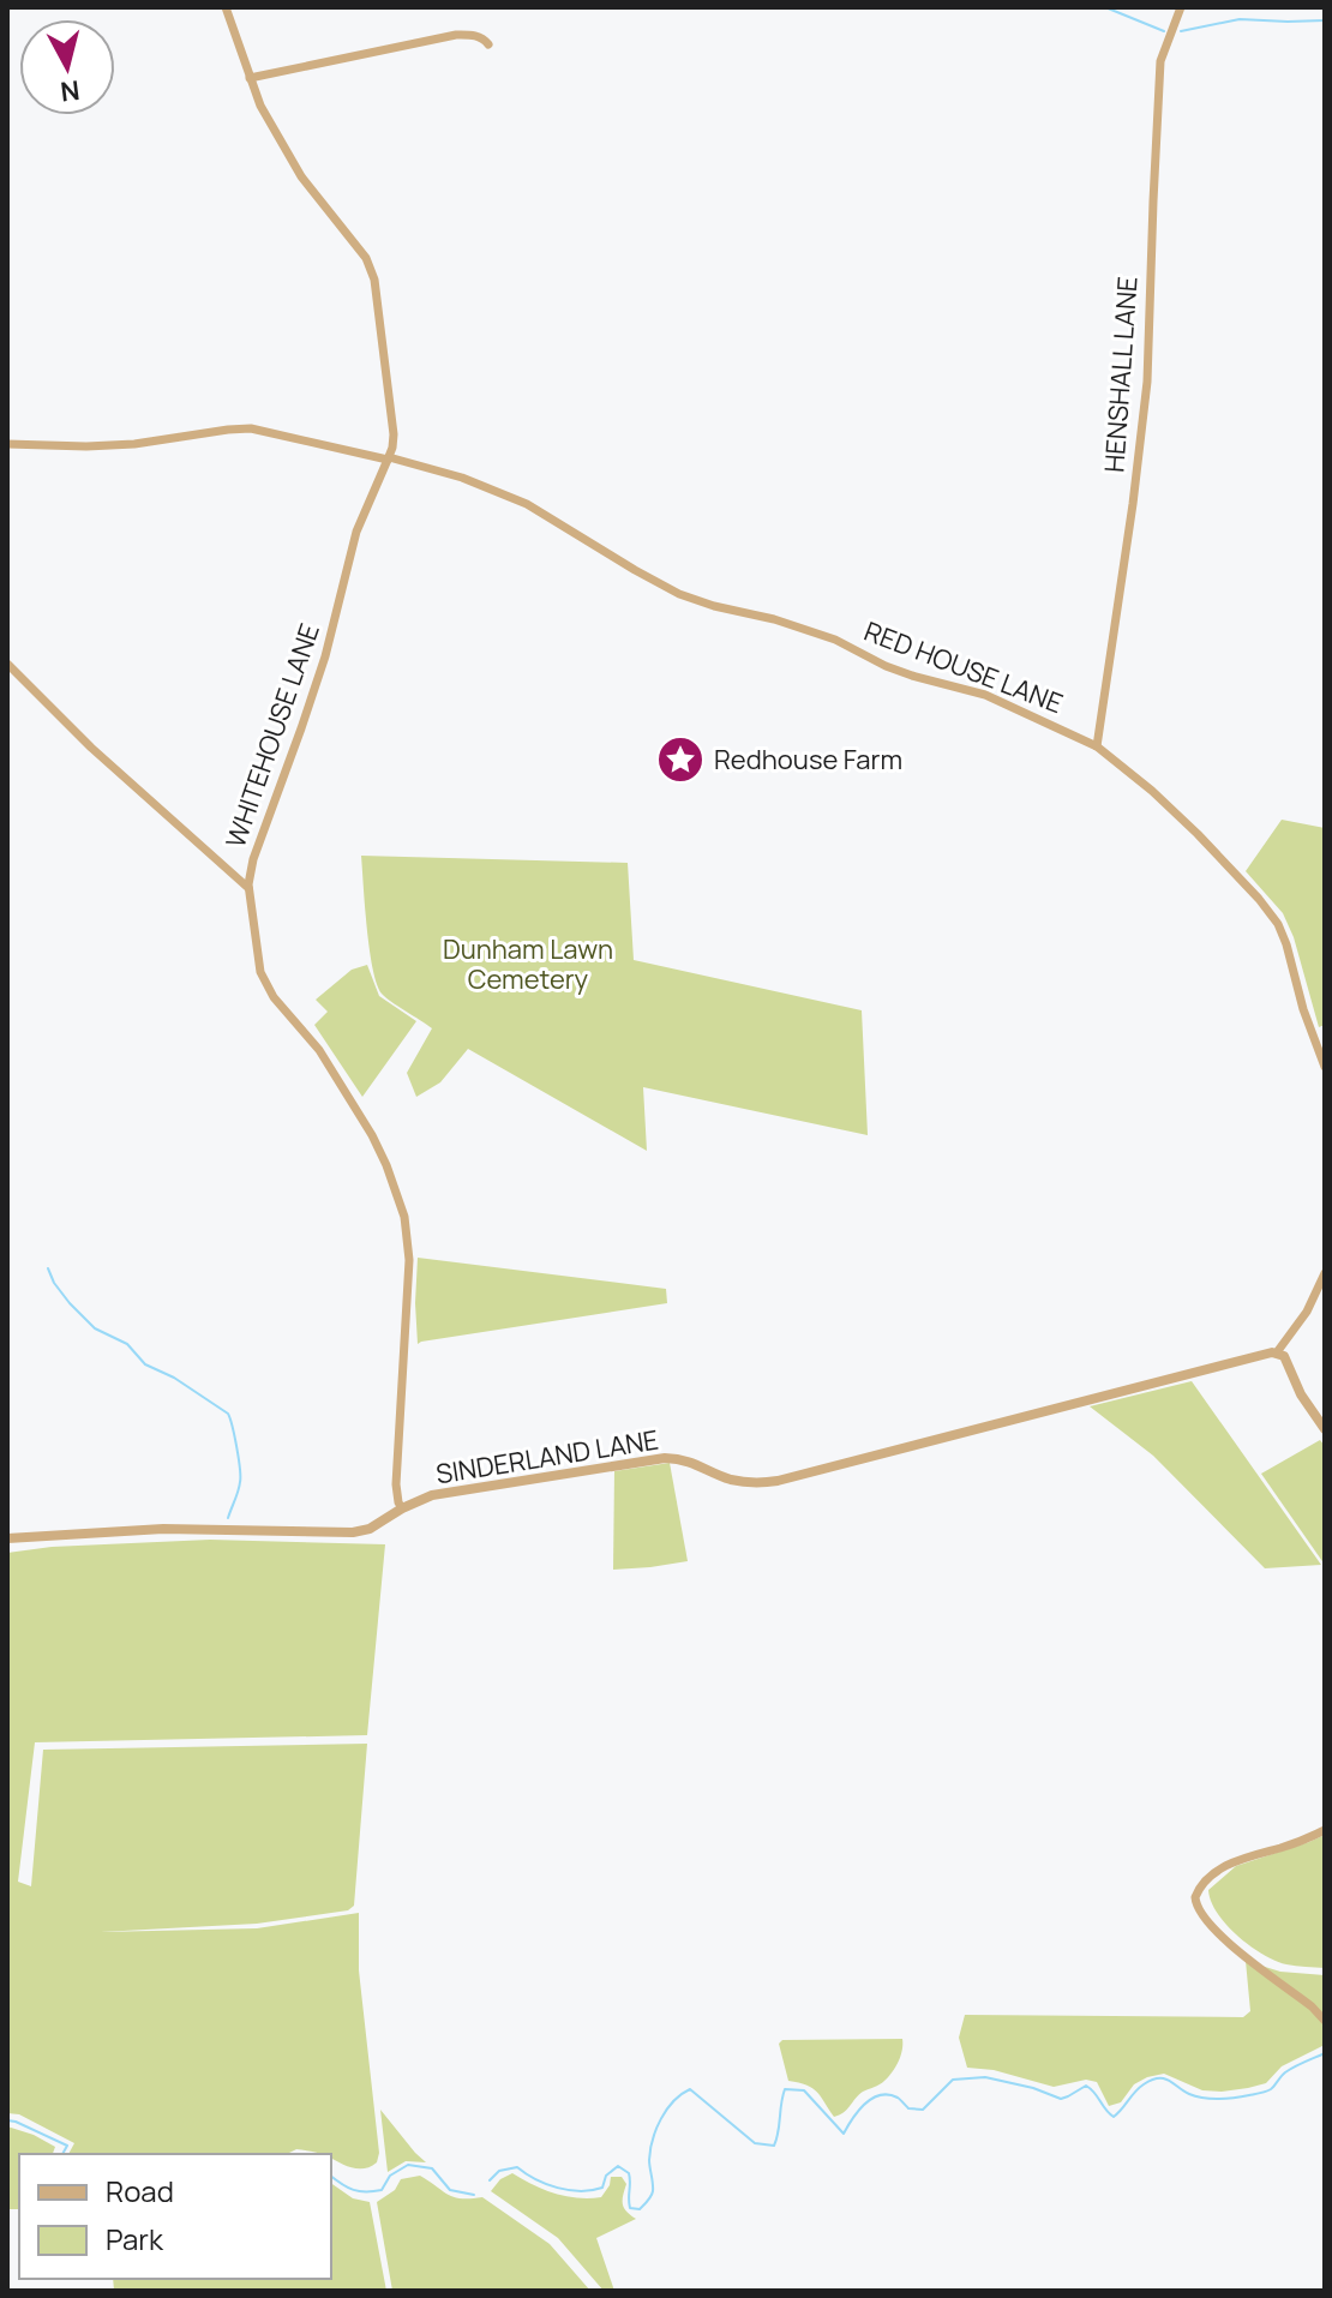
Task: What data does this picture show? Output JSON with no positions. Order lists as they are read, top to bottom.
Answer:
{
  "streets": {
    "street": [
      "HENSHALL LANE",
      "RED HOUSE LANE",
      "WHITEHOUSE LANE",
      "SINDERLAND LANE"
    ]
  },
  "crossings": [
    ["HENSHALL LANE", "RED HOUSE LANE"],
    ["RED HOUSE LANE", "WHITEHOUSE LANE"],
    ["WHITEHOUSE LANE", "SINDERLAND LANE"]
  ],
  "parks": ["Dunham Lawn Cemetery"],
  "places": {
    "place": ["Redhouse Farm"]
  },
  "legend": ["Road", "Park"],
  "north": "bottom"
}
